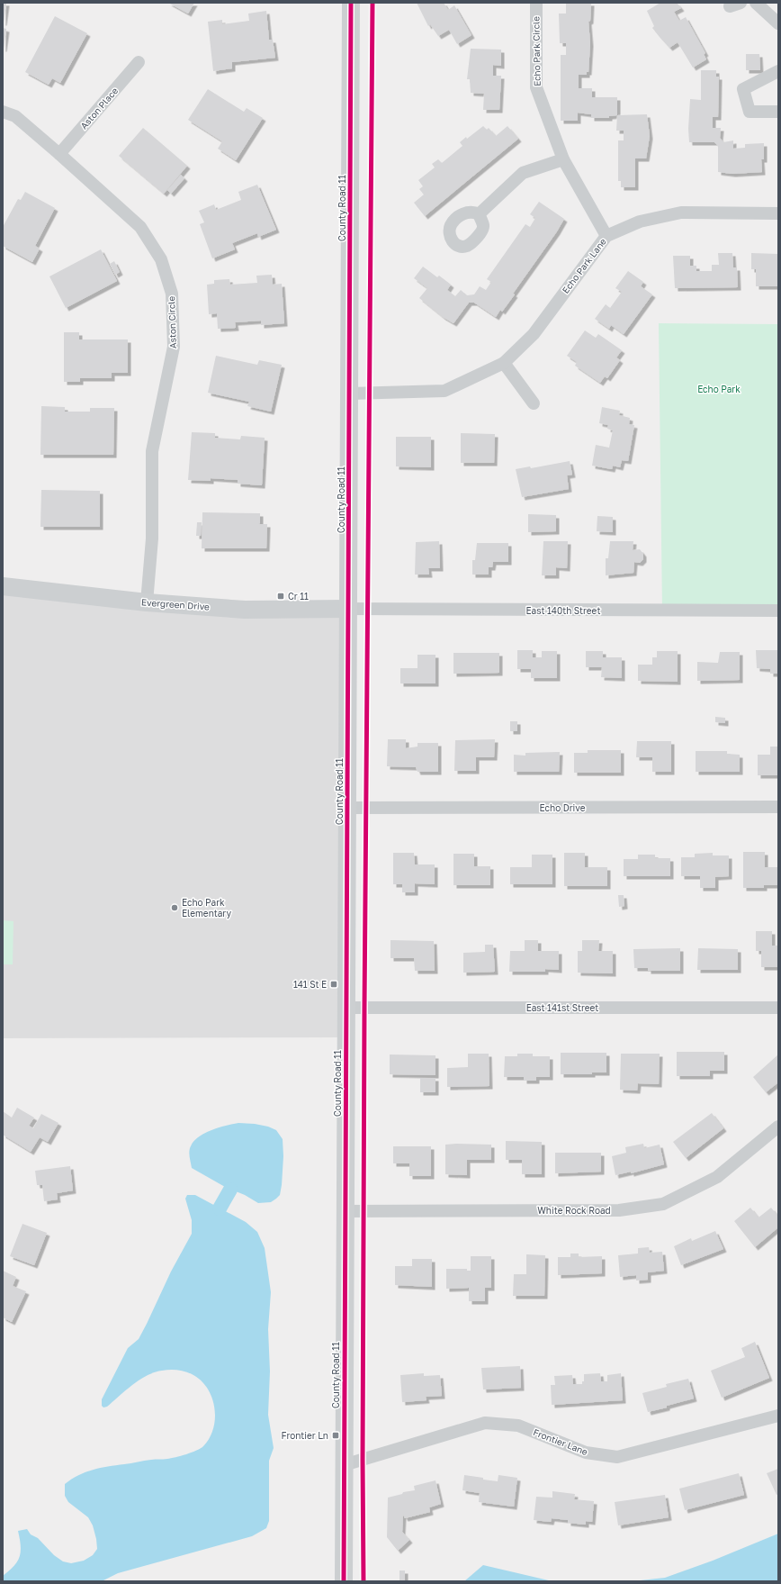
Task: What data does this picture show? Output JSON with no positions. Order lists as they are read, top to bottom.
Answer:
{
  "streets": {
    "street": [
      "Echo Park Circle",
      "Aston Place",
      "County Road 11",
      "Echo Park Lane",
      "Aston Circle",
      "Evergreen Drive",
      "East 140th Street",
      "Echo Drive",
      "East 141st Street",
      "White Rock Road",
      "Frontier Lane"
    ]
  },
  "crossings": [
    ["Echo Park Circle", "Echo Park Lane"],
    ["Aston Place", "Aston Circle"],
    ["County Road 11", "Echo Park Lane"],
    ["County Road 11", "Evergreen Drive"],
    ["County Road 11", "East 140th Street"],
    ["County Road 11", "Echo Drive"],
    ["County Road 11", "East 141st Street"],
    ["County Road 11", "White Rock Road"],
    ["County Road 11", "Frontier Lane"],
    ["Aston Circle", "Evergreen Drive"],
    ["Evergreen Drive", "East 140th Street"]
  ],
  "parks": ["Echo Park"],
  "places": {
    "transit": ["Cr 11", "141 St E", "Frontier Ln"],
    "other": ["Echo Park Elementary"]
  }
}
